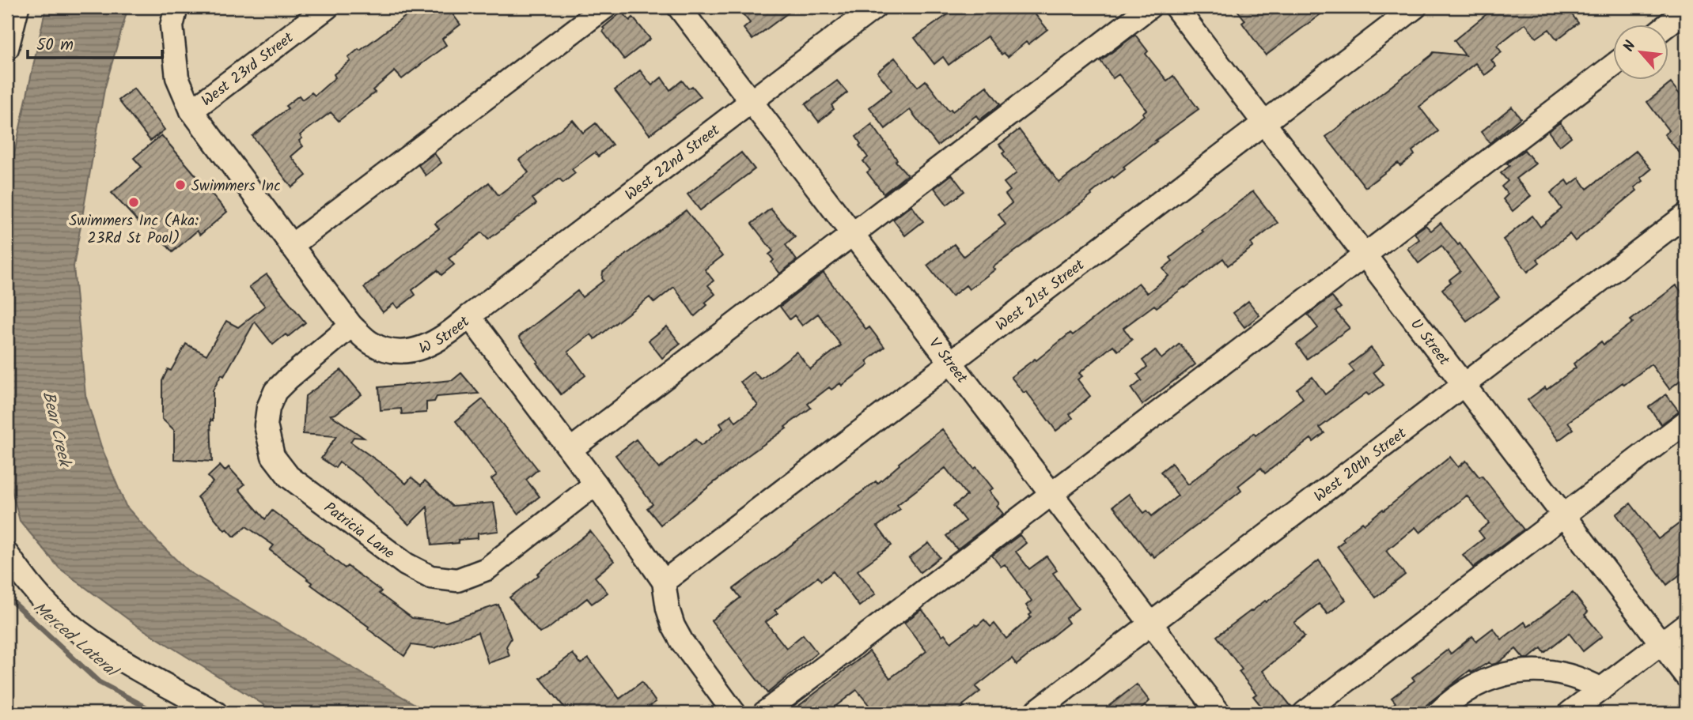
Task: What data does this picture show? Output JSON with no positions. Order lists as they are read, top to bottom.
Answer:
{
  "streets": {
    "street": [
      "West 23rd Street",
      "West 22nd Street",
      "West 21st Street",
      "W Street",
      "U Street",
      "V Street",
      "West 20th Street",
      "Patricia Lane"
    ]
  },
  "crossings": [
    ["West 23rd Street", "W Street"],
    ["West 22nd Street", "W Street"],
    ["West 22nd Street", "V Street"],
    ["West 21st Street", "W Street"],
    ["West 21st Street", "U Street"],
    ["West 21st Street", "V Street"],
    ["W Street", "Patricia Lane"],
    ["U Street", "West 20th Street"],
    ["V Street", "West 20th Street"]
  ],
  "water": ["Bear Creek", "Merced Lateral"],
  "places": ["Swimmers Inc", "Swimmers Inc (Aka: 23Rd St Pool)"],
  "scale_bar": "50 m",
  "north": "top left"
}
